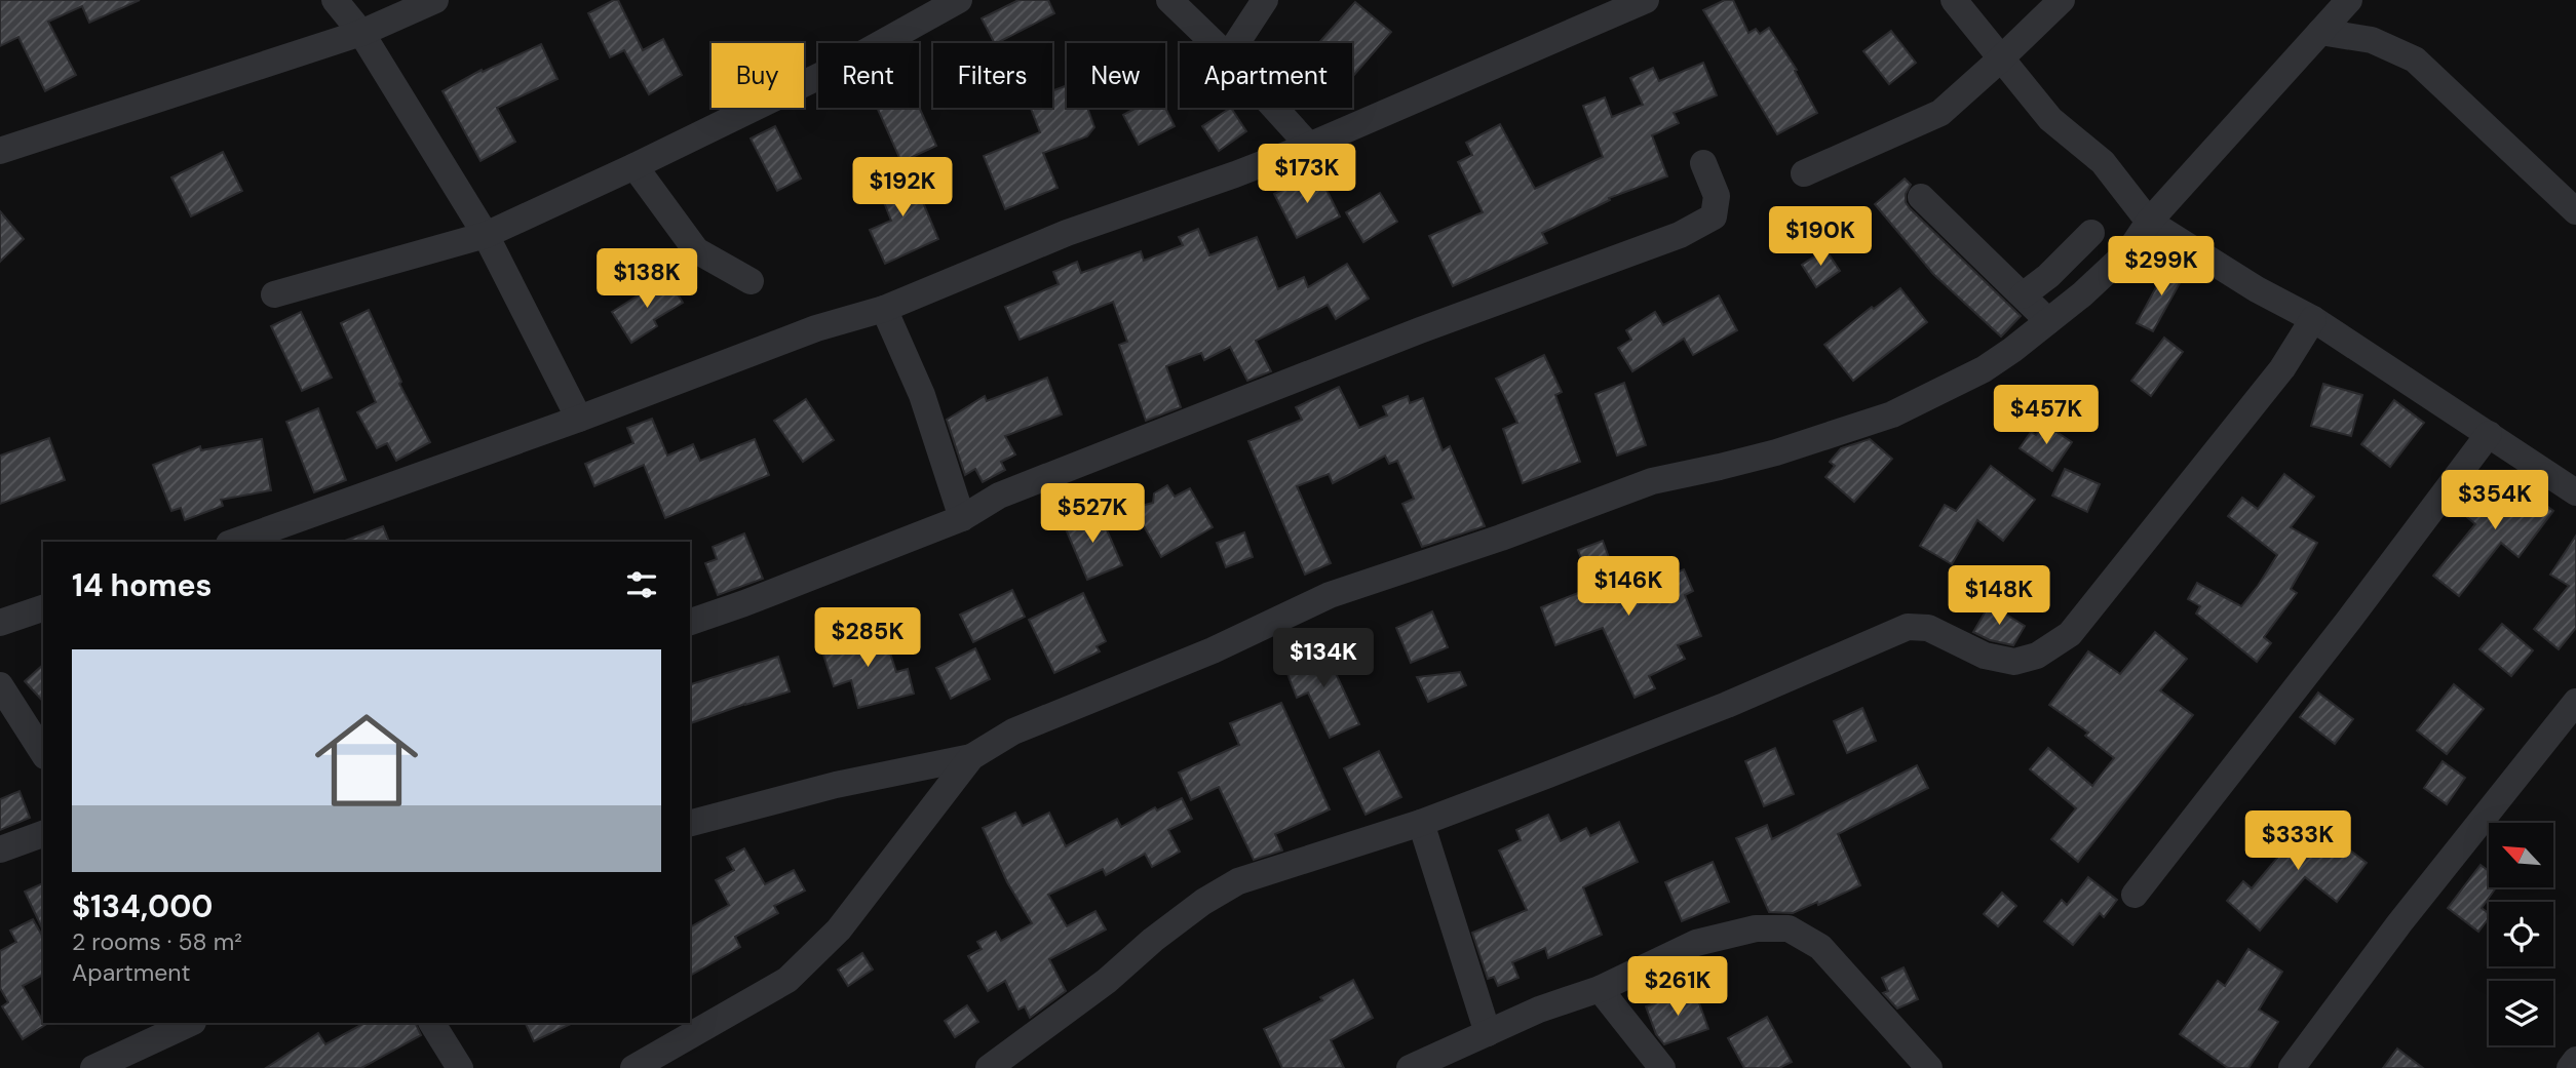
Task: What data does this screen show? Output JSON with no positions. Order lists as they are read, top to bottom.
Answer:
{
  "north": "top left",
  "page": {
    "chip": [
      "Buy",
      "Rent",
      "Filters",
      "New",
      "Apartment"
    ],
    "price": [
      "$173K",
      "$192K",
      "$190K",
      "$299K",
      "$138K",
      "$457K",
      "$354K",
      "$527K",
      "$146K",
      "$148K",
      "$285K",
      "$134K",
      "$333K",
      "$261K"
    ],
    "heading": "14 homes",
    "list": [
      {
        "name": "$134,000",
        "note": "2 rooms · 58 m² · Apartment"
      }
    ]
  }
}
